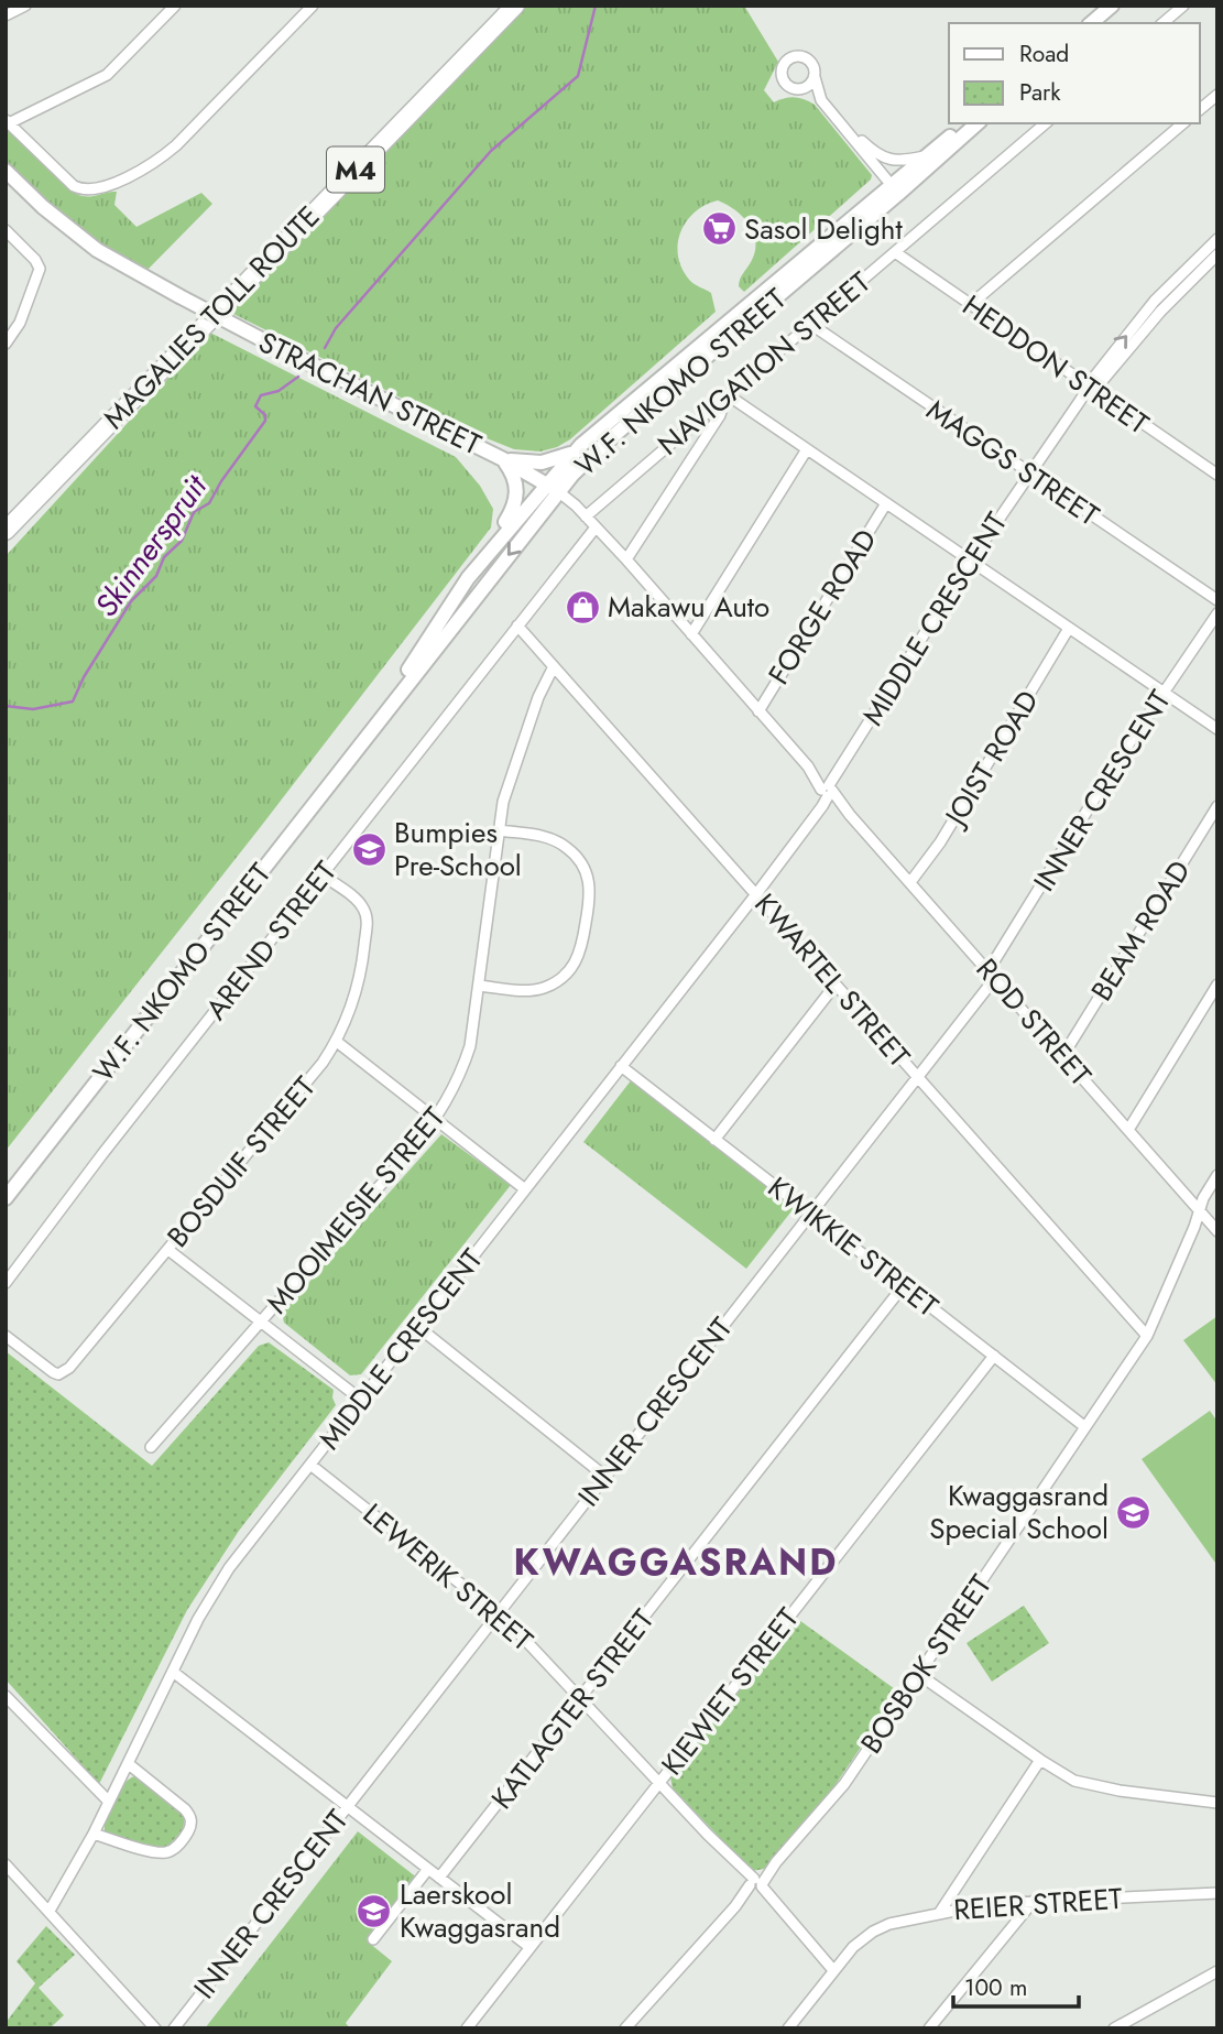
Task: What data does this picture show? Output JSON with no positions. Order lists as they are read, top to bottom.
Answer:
{
  "streets": {
    "highway": ["M4", "MAGALIES TOLL ROUTE"],
    "main road": ["W.F. NKOMO STREET", "STRACHAN STREET", "ROD STREET"],
    "street": [
      "NAVIGATION STREET",
      "HEDDON STREET",
      "MAGGS STREET",
      "FORGE ROAD",
      "MIDDLE CRESCENT",
      "JOIST ROAD",
      "INNER CRESCENT",
      "BEAM ROAD",
      "AREND STREET",
      "KWARTEL STREET",
      "BOSDUIF STREET",
      "MOOIMEISIE STREET",
      "KWIKKIE STREET",
      "LEWERIK STREET",
      "BOSBOK STREET",
      "KIEWIET STREET",
      "KATLAGTER STREET",
      "REIER STREET"
    ]
  },
  "crossings": [
    ["NAVIGATION STREET", "HEDDON STREET"],
    ["NAVIGATION STREET", "MAGGS STREET"],
    ["NAVIGATION STREET", "ROD STREET"],
    ["HEDDON STREET", "MIDDLE CRESCENT"],
    ["W.F. NKOMO STREET", "STRACHAN STREET"],
    ["W.F. NKOMO STREET", "ROD STREET"],
    ["STRACHAN STREET", "ROD STREET"],
    ["MAGGS STREET", "MIDDLE CRESCENT"],
    ["FORGE ROAD", "ROD STREET"],
    ["MIDDLE CRESCENT", "KWARTEL STREET"],
    ["MIDDLE CRESCENT", "ROD STREET"],
    ["MIDDLE CRESCENT", "KWIKKIE STREET"],
    ["MIDDLE CRESCENT", "LEWERIK STREET"],
    ["JOIST ROAD", "ROD STREET"],
    ["INNER CRESCENT", "KWARTEL STREET"],
    ["INNER CRESCENT", "ROD STREET"],
    ["INNER CRESCENT", "KWIKKIE STREET"],
    ["INNER CRESCENT", "LEWERIK STREET"],
    ["BEAM ROAD", "ROD STREET"],
    ["AREND STREET", "KWARTEL STREET"],
    ["AREND STREET", "ROD STREET"],
    ["AREND STREET", "BOSDUIF STREET"],
    ["KWARTEL STREET", "MOOIMEISIE STREET"],
    ["KWARTEL STREET", "BOSBOK STREET"],
    ["ROD STREET", "BOSBOK STREET"],
    ["KWIKKIE STREET", "BOSBOK STREET"],
    ["KWIKKIE STREET", "KIEWIET STREET"],
    ["KWIKKIE STREET", "KATLAGTER STREET"],
    ["LEWERIK STREET", "BOSBOK STREET"],
    ["LEWERIK STREET", "KIEWIET STREET"],
    ["LEWERIK STREET", "KATLAGTER STREET"],
    ["LEWERIK STREET", "REIER STREET"]
  ],
  "districts": ["KWAGGASRAND"],
  "water": ["Skinnerspruit"],
  "places": {
    "supermarket": ["Sasol Delight"],
    "shop": ["Makawu Auto"],
    "school or university": ["Bumpies Pre-School", "Kwaggasrand Special School", "Laerskool Kwaggasrand"]
  },
  "legend": ["Road", "Park"],
  "scale_bar": "100 m"
}
